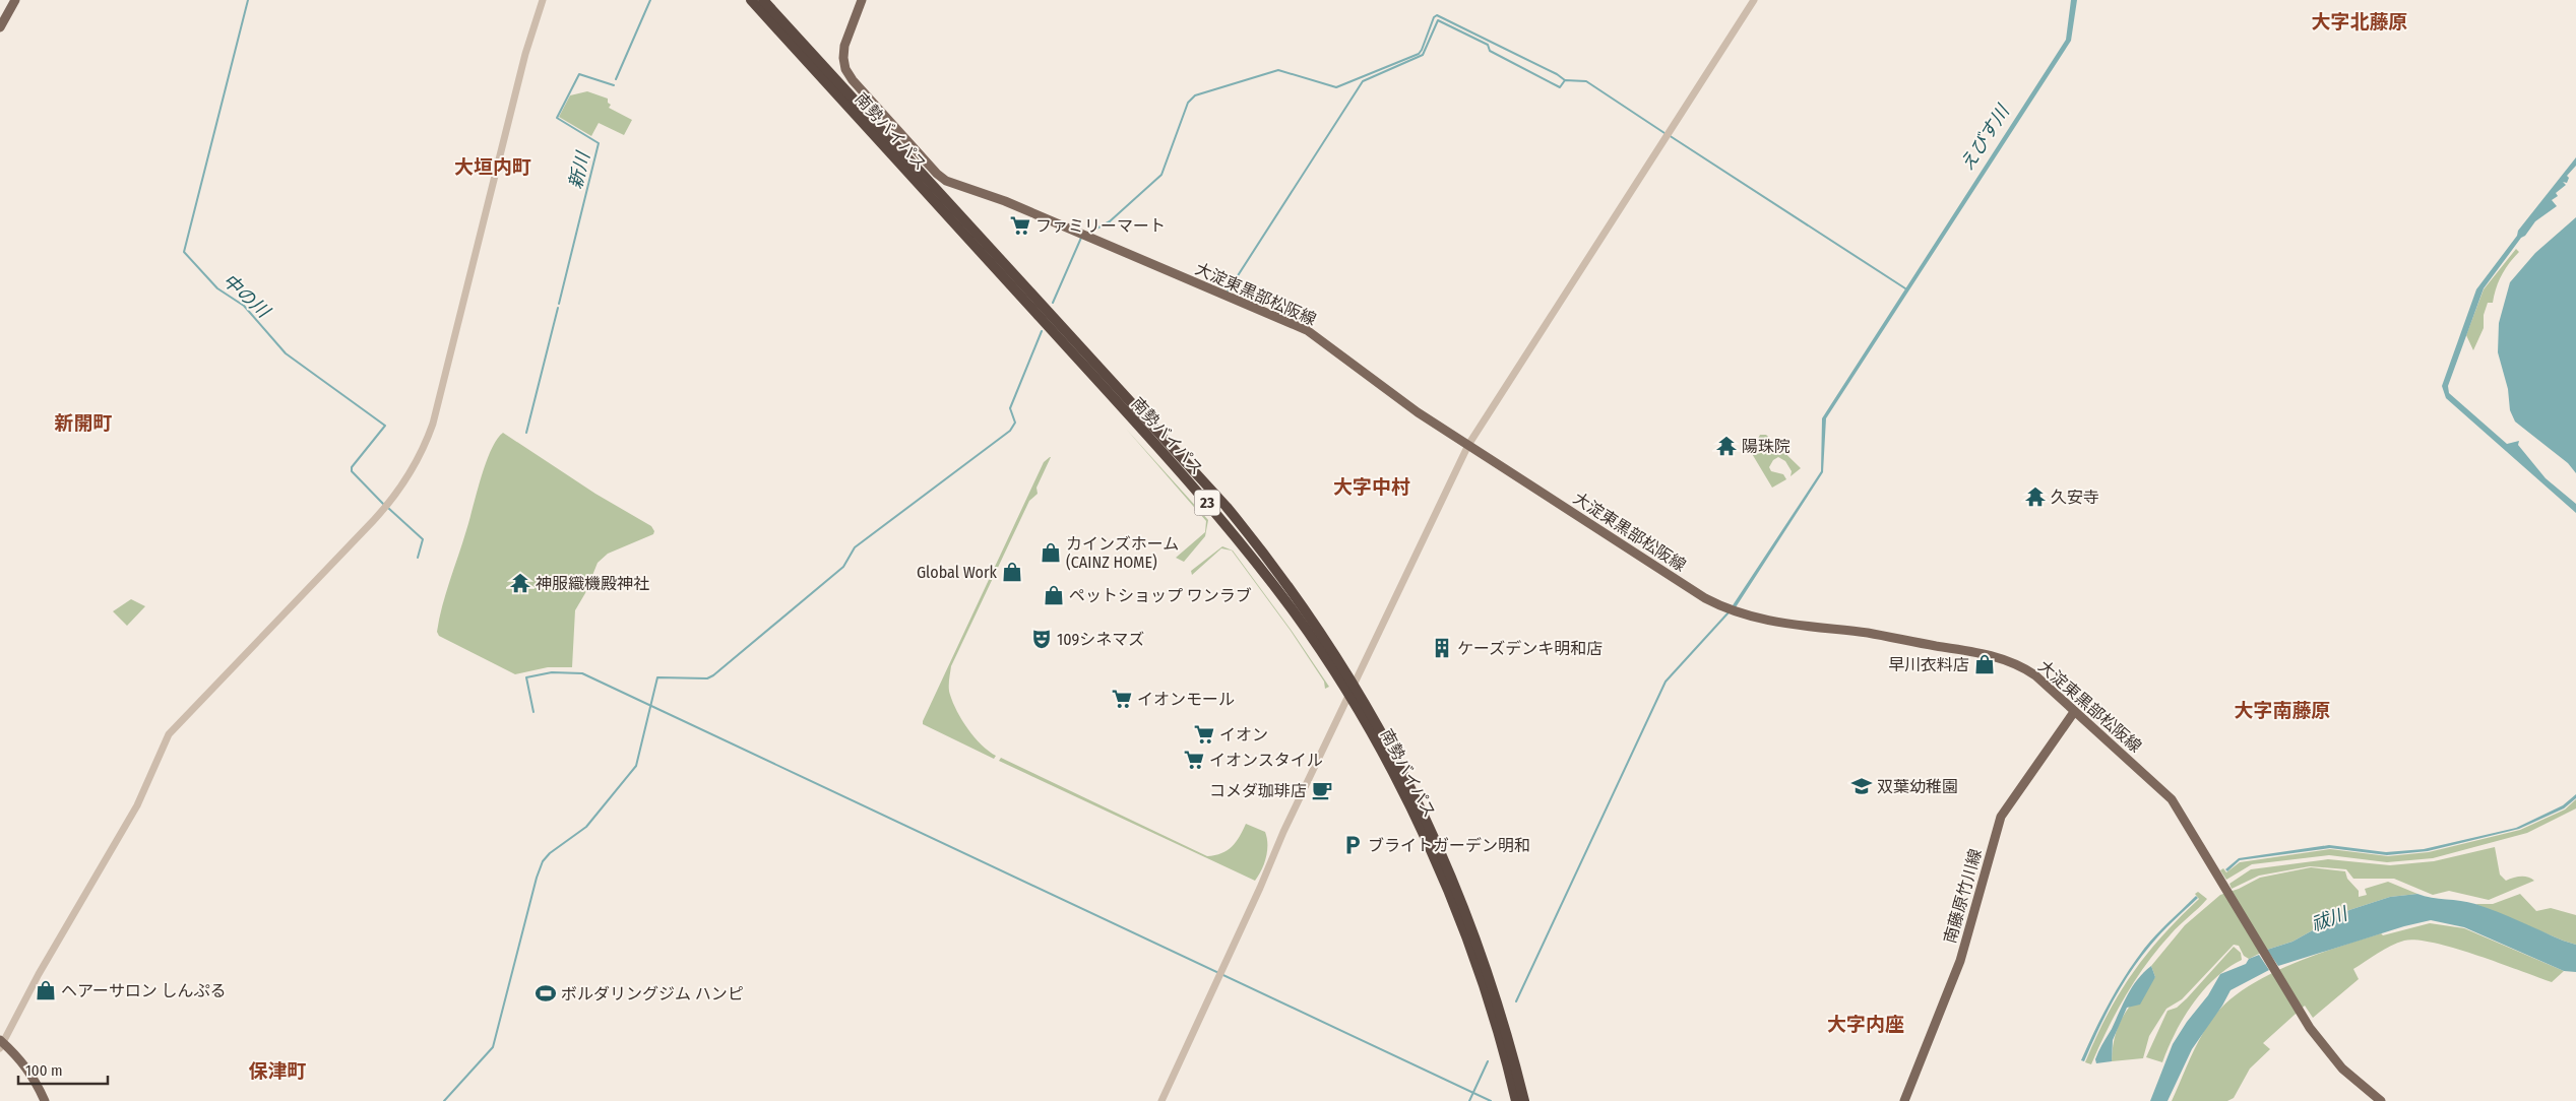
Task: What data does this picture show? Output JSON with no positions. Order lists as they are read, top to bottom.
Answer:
{
  "streets": {
    "highway": ["南勢バイパス", "23"],
    "main road": ["大淀東黒部松阪線", "南藤原竹川線"]
  },
  "crossings": [
    ["大淀東黒部松阪線", "南藤原竹川線"]
  ],
  "districts": [
    "大字北藤原",
    "大垣内町",
    "新開町",
    "大字中村",
    "大字南藤原",
    "大字内座",
    "保津町"
  ],
  "water": [
    "えびす川",
    "新川",
    "中の川",
    "祓川"
  ],
  "places": {
    "supermarket": [
      "ファミリーマート",
      "イオンモール",
      "イオン",
      "イオンスタイル"
    ],
    "temple": ["陽珠院", "久安寺", "神服織機殿神社"],
    "shop": [
      "カインズホーム (CAINZ HOME)",
      "Global Work",
      "ペットショップ ワンラブ",
      "早川衣料店",
      "ヘアーサロン しんぷる"
    ],
    "theatre": ["109シネマズ"],
    "building": ["ケーズデンキ明和店"],
    "school or university": ["双葉幼稚園"],
    "cafe": ["コメダ珈琲店"],
    "parking": ["ブライトガーデン明和"],
    "sports": ["ボルダリングジム ハンピ"]
  },
  "scale_bar": "100 m"
}
